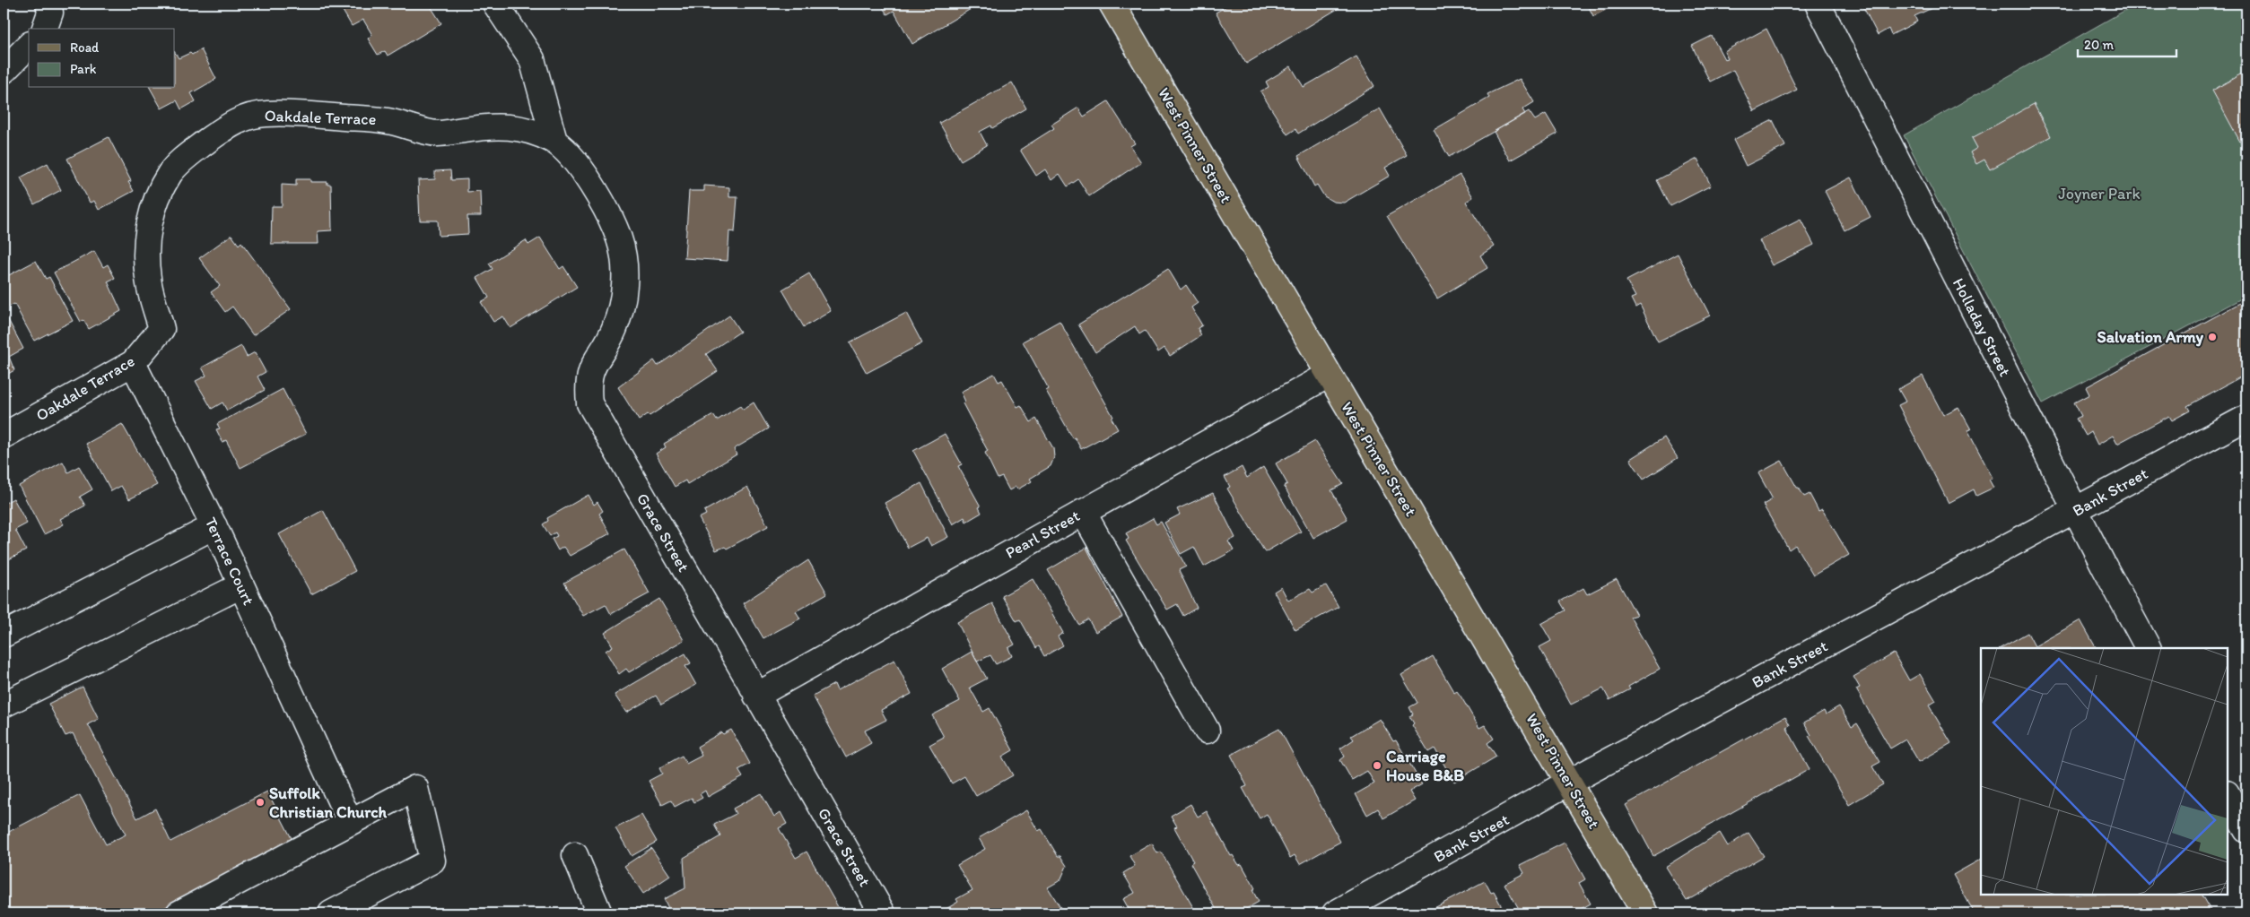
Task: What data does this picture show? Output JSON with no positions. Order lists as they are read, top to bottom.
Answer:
{
  "streets": {
    "main road": ["West Pinner Street"],
    "street": [
      "Oakdale Terrace",
      "Holladay Street",
      "Bank Street",
      "Grace Street",
      "Pearl Street",
      "Terrace Court"
    ]
  },
  "crossings": [
    ["Oakdale Terrace", "Grace Street"],
    ["Oakdale Terrace", "Terrace Court"],
    ["West Pinner Street", "Bank Street"],
    ["West Pinner Street", "Pearl Street"],
    ["Holladay Street", "Bank Street"],
    ["Grace Street", "Pearl Street"]
  ],
  "parks": ["Joyner Park"],
  "places": ["Salvation Army", "Carriage House B&B", "Suffolk Christian Church"],
  "legend": ["Road", "Park"],
  "scale_bar": "20 m"
}
